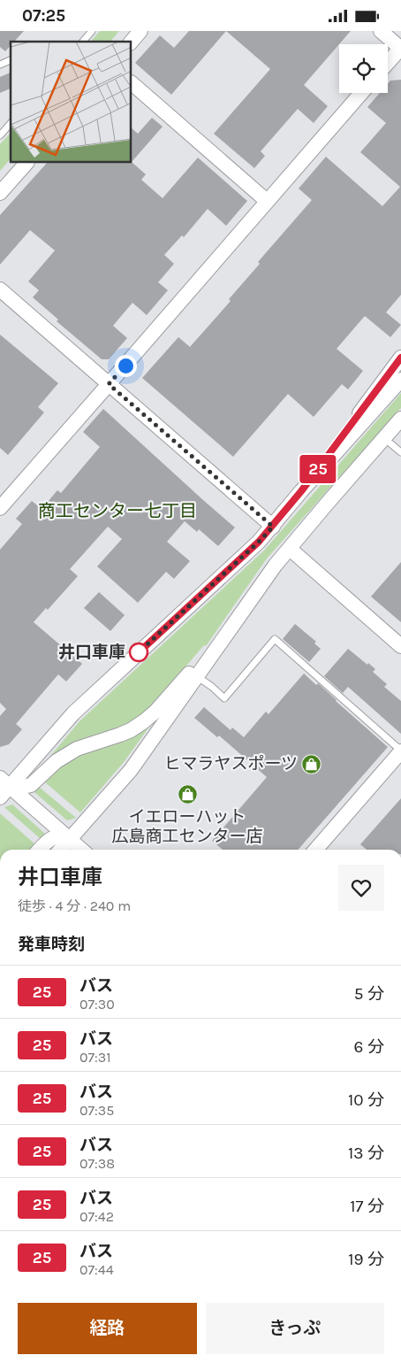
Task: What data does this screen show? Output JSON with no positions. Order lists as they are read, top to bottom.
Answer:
{
  "districts": ["商工センター七丁目"],
  "places": {
    "other": ["井口車庫"],
    "shop": ["ヒマラヤスポーツ", "イエローハット 広島商工センター店"]
  },
  "lines": ["bus line 25"],
  "page": {
    "status": "07:25",
    "on_map": "25",
    "heading": [
      ["井口車庫", "徒歩 · 4 分 · 240 m"],
      "発車時刻"
    ],
    "list": [
      {
        "mark": "25",
        "name": "バス",
        "note": "07:30",
        "value": "5 分"
      },
      {
        "mark": "25",
        "name": "バス",
        "note": "07:31",
        "value": "6 分"
      },
      {
        "mark": "25",
        "name": "バス",
        "note": "07:35",
        "value": "10 分"
      },
      {
        "mark": "25",
        "name": "バス",
        "note": "07:38",
        "value": "13 分"
      },
      {
        "mark": "25",
        "name": "バス",
        "note": "07:42",
        "value": "17 分"
      },
      {
        "mark": "25",
        "name": "バス",
        "note": "07:44",
        "value": "19 分"
      }
    ],
    "buttons": ["経路", "きっぷ"]
  }
}
